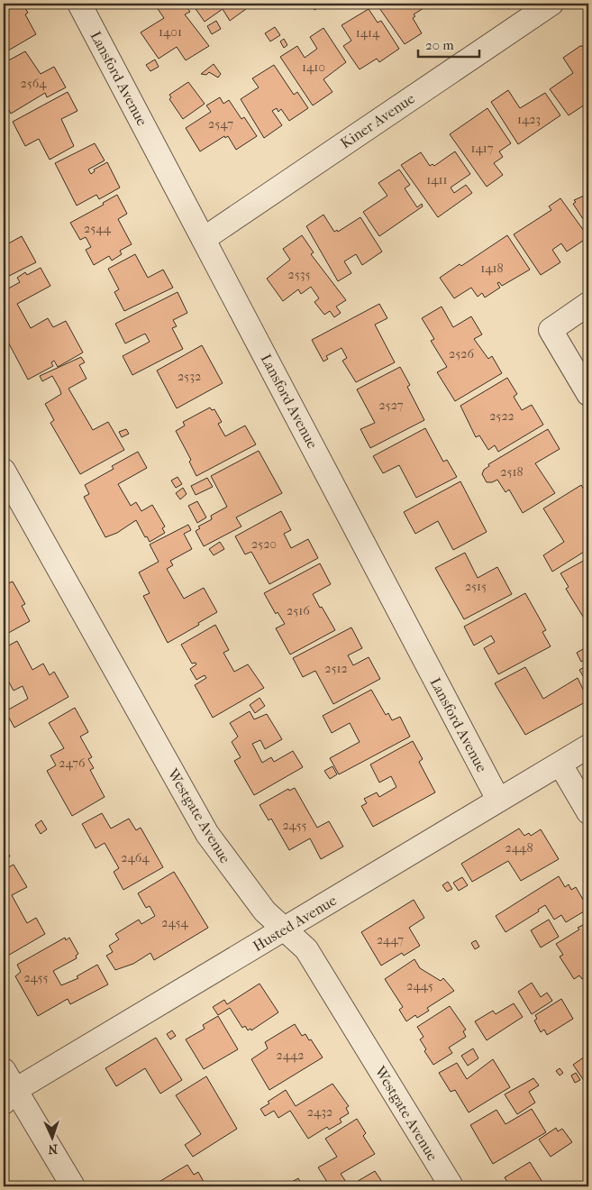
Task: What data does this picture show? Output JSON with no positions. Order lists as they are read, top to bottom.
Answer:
{
  "streets": {
    "street": [
      "Lansford Avenue",
      "Kiner Avenue",
      "Westgate Avenue",
      "Husted Avenue"
    ]
  },
  "crossings": [
    ["Lansford Avenue", "Kiner Avenue"],
    ["Lansford Avenue", "Husted Avenue"],
    ["Westgate Avenue", "Husted Avenue"]
  ],
  "house_numbers": [
    "1401",
    "1414",
    "1410",
    "2564",
    "1423",
    "2547",
    "1417",
    "1411",
    "2544",
    "1418",
    "2535",
    "2526",
    "2532",
    "2527",
    "2522",
    "2518",
    "2520",
    "2515",
    "2516",
    "2512",
    "2476",
    "2455",
    "2448",
    "2464",
    "2454",
    "2447",
    "2455",
    "2445",
    "2442",
    "2432"
  ],
  "scale_bar": "20 m",
  "north": "bottom"
}
